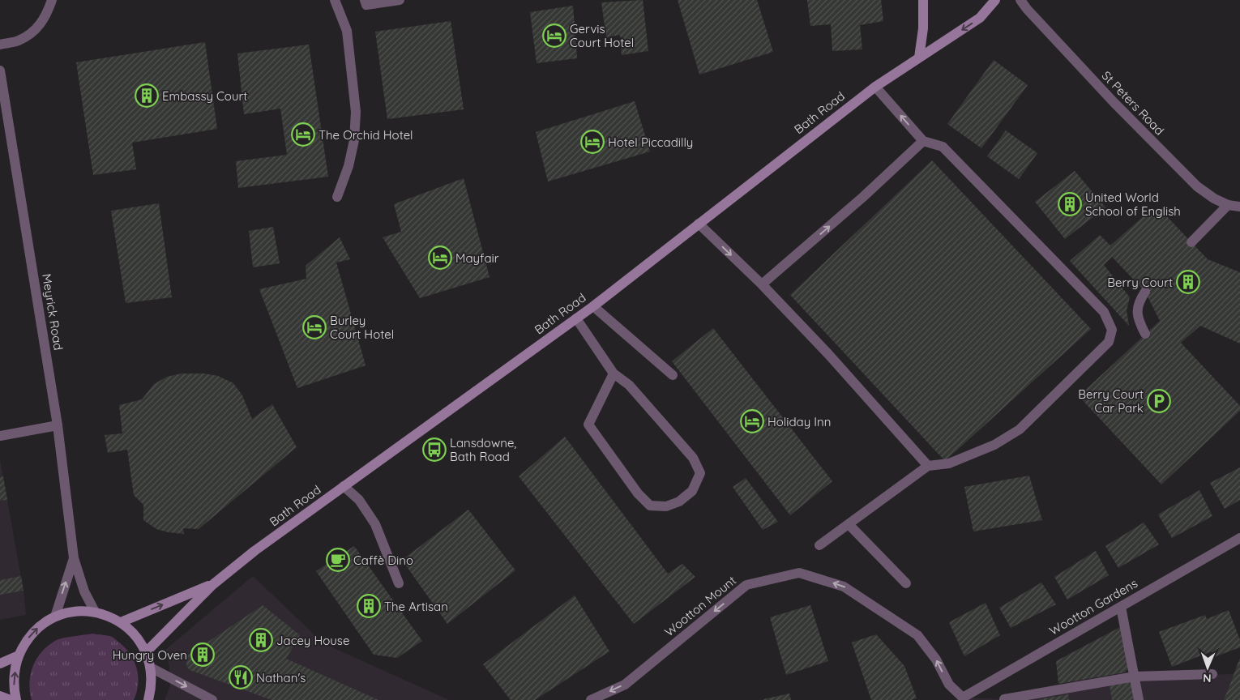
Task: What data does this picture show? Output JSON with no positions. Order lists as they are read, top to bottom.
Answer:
{
  "streets": {
    "main road": ["Bath Road"],
    "street": [
      "St Peters Road",
      "Meyrick Road",
      "Wootton Mount",
      "Wootton Gardens"
    ]
  },
  "crossings": [
    ["Wootton Mount", "Wootton Gardens"]
  ],
  "one_way": ["Wootton Mount"],
  "places": {
    "hotel": [
      "Gervis Court Hotel",
      "The Orchid Hotel",
      "Hotel Piccadilly",
      "Mayfair",
      "Burley Court Hotel",
      "Holiday Inn"
    ],
    "building": [
      "Embassy Court",
      "United World School of English",
      "Berry Court",
      "The Artisan",
      "Jacey House",
      "Hungry Oven"
    ],
    "parking": ["Berry Court Car Park"],
    "bus stop": ["Lansdowne, Bath Road"],
    "cafe": ["Caffè Dino"],
    "restaurant": ["Nathan's"]
  },
  "north": "bottom"
}
